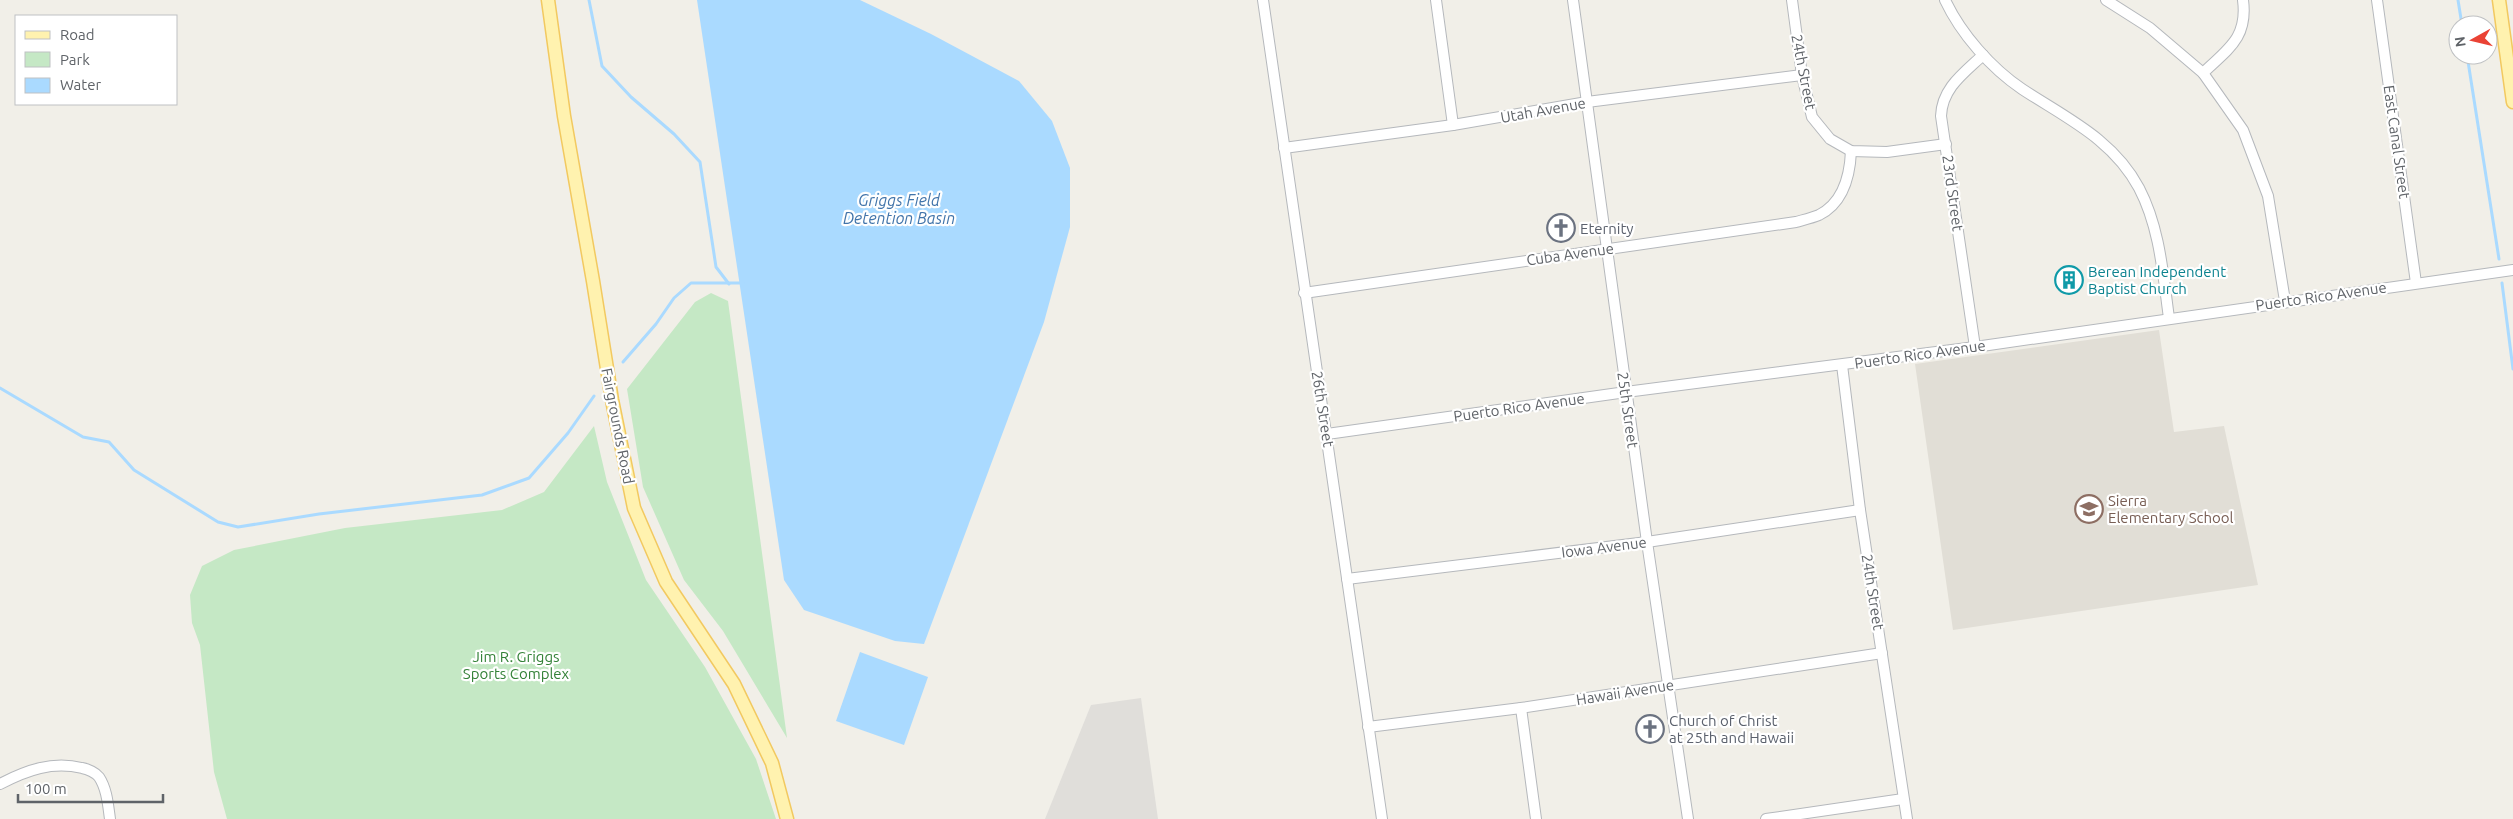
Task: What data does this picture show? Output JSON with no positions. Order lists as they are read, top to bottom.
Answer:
{
  "streets": {
    "main road": ["Fairgrounds Road"],
    "street": [
      "24th Street",
      "Utah Avenue",
      "East Canal Street",
      "23rd Street",
      "Cuba Avenue",
      "Puerto Rico Avenue",
      "26th Street",
      "25th Street",
      "Iowa Avenue",
      "Hawaii Avenue"
    ]
  },
  "crossings": [
    ["24th Street", "Utah Avenue"],
    ["24th Street", "23rd Street"],
    ["24th Street", "Cuba Avenue"],
    ["24th Street", "Puerto Rico Avenue"],
    ["24th Street", "Iowa Avenue"],
    ["24th Street", "Hawaii Avenue"],
    ["Utah Avenue", "26th Street"],
    ["Utah Avenue", "25th Street"],
    ["East Canal Street", "Puerto Rico Avenue"],
    ["23rd Street", "Puerto Rico Avenue"],
    ["Cuba Avenue", "26th Street"],
    ["Cuba Avenue", "25th Street"],
    ["Puerto Rico Avenue", "26th Street"],
    ["Puerto Rico Avenue", "25th Street"],
    ["26th Street", "Iowa Avenue"],
    ["26th Street", "Hawaii Avenue"],
    ["25th Street", "Iowa Avenue"],
    ["25th Street", "Hawaii Avenue"]
  ],
  "water": ["Griggs Field Detention Basin"],
  "parks": ["Jim R. Griggs Sports Complex"],
  "places": {
    "church": ["Eternity", "Church of Christ at 25th and Hawaii"],
    "building": ["Berean Independent Baptist Church"],
    "school or university": ["Sierra Elementary School"]
  },
  "legend": ["Road", "Park", "Water"],
  "scale_bar": "100 m",
  "north": "left"
}
